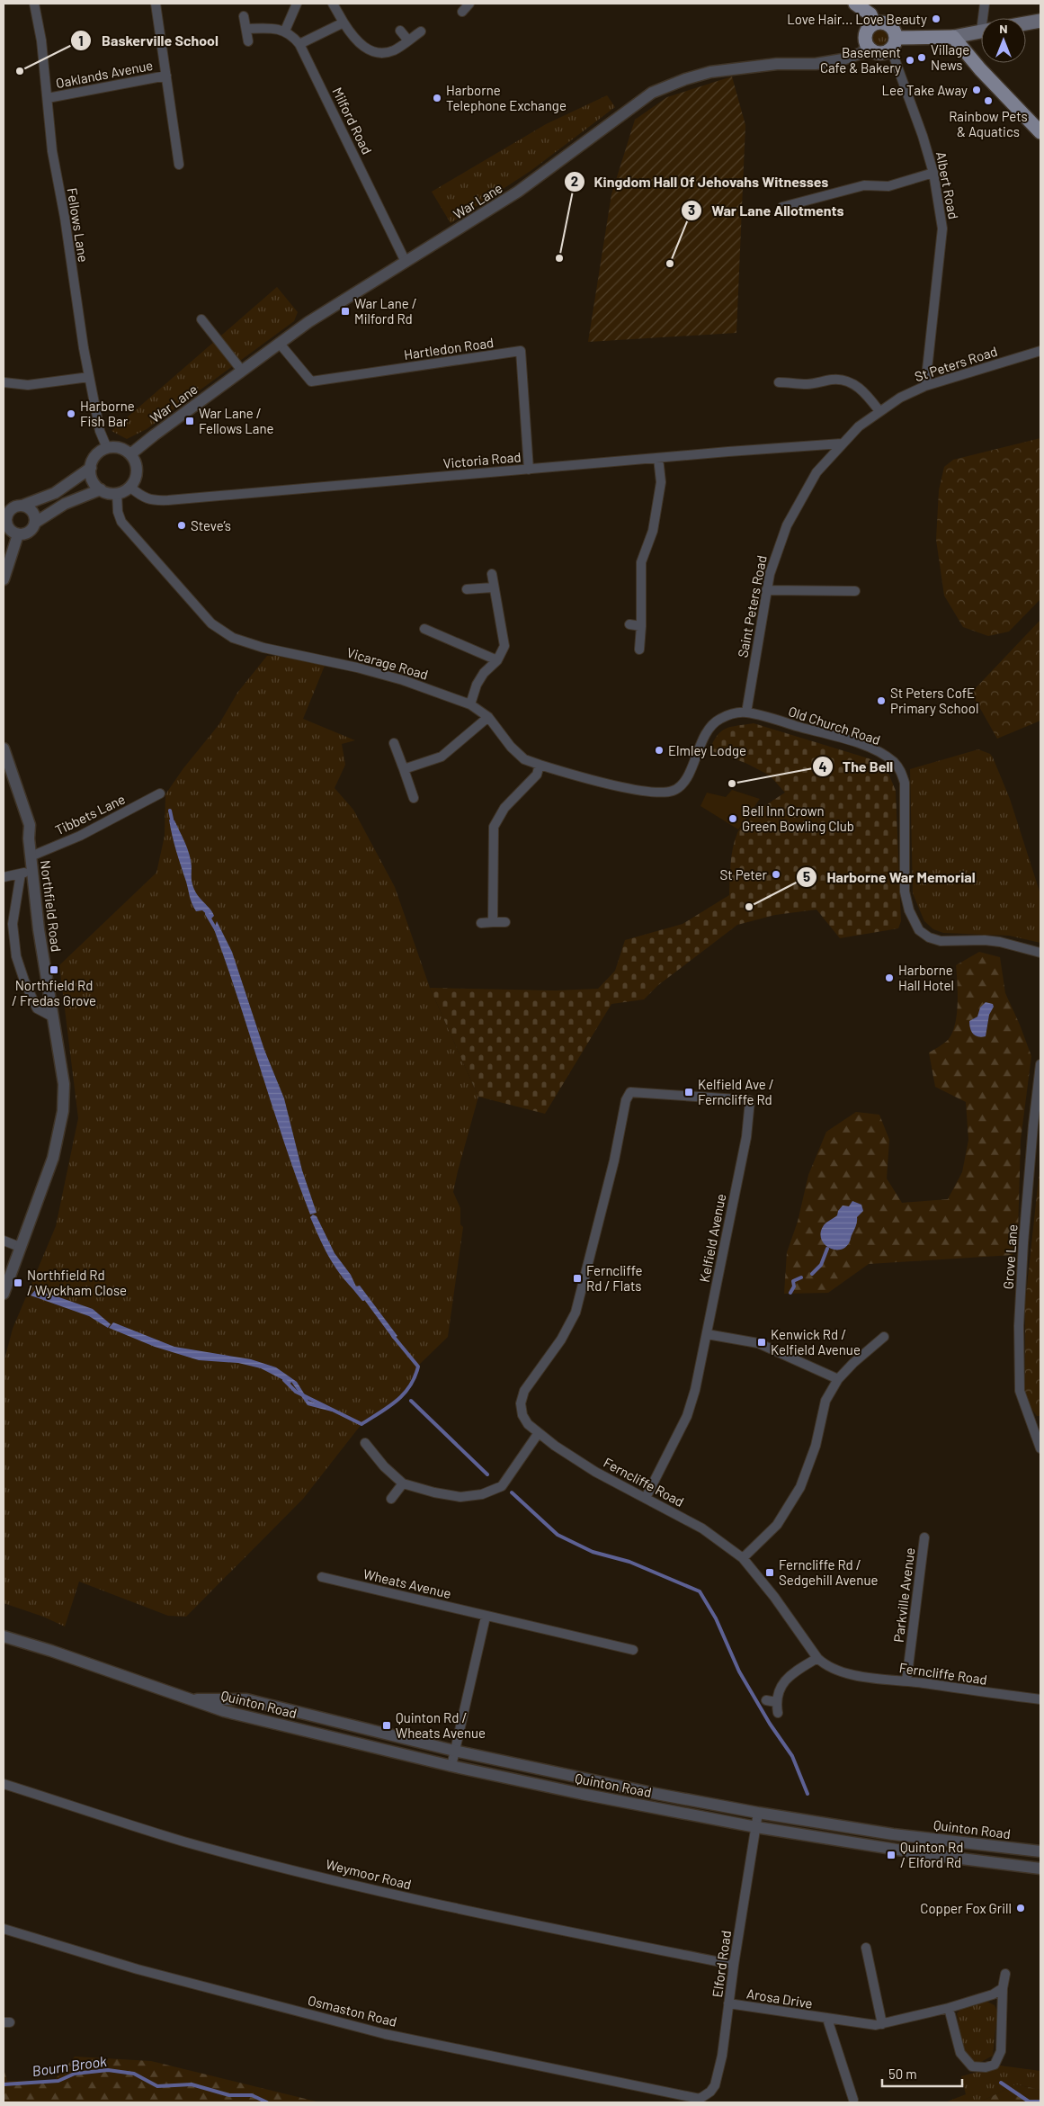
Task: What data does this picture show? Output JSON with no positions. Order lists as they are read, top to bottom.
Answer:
{
  "streets": {
    "street": [
      "Oaklands Avenue",
      "Milford Road",
      "Albert Road",
      "War Lane",
      "Fellows Lane",
      "Hartledon Road",
      "St Peters Road",
      "Victoria Road",
      "Saint Peters Road",
      "Vicarage Road",
      "Old Church Road",
      "Tibbets Lane",
      "Northfield Road",
      "Kelfield Avenue",
      "Grove Lane",
      "Ferncliffe Road",
      "Wheats Avenue",
      "Parkville Avenue",
      "Quinton Road",
      "Weymoor Road",
      "Elford Road",
      "Arosa Drive",
      "Osmaston Road"
    ]
  },
  "crossings": [
    ["Oaklands Avenue", "Fellows Lane"],
    ["Milford Road", "War Lane"],
    ["Albert Road", "War Lane"],
    ["Albert Road", "St Peters Road"],
    ["War Lane", "Fellows Lane"],
    ["War Lane", "Hartledon Road"],
    ["War Lane", "Victoria Road"],
    ["War Lane", "Vicarage Road"],
    ["Fellows Lane", "Victoria Road"],
    ["Fellows Lane", "Vicarage Road"],
    ["Hartledon Road", "Victoria Road"],
    ["St Peters Road", "Victoria Road"],
    ["St Peters Road", "Saint Peters Road"],
    ["Victoria Road", "Saint Peters Road"],
    ["Victoria Road", "Vicarage Road"],
    ["Saint Peters Road", "Old Church Road"],
    ["Vicarage Road", "Old Church Road"],
    ["Tibbets Lane", "Northfield Road"],
    ["Kelfield Avenue", "Ferncliffe Road"],
    ["Ferncliffe Road", "Parkville Avenue"],
    ["Quinton Road", "Elford Road"],
    ["Weymoor Road", "Elford Road"],
    ["Elford Road", "Arosa Drive"],
    ["Elford Road", "Osmaston Road"]
  ],
  "water": ["Bourn Brook"],
  "places": {
    "other": [
      "Love Hair... Love Beauty",
      "Village News",
      "Basement Cafe & Bakery",
      "Baskerville School",
      "Lee Take Away",
      "Harborne Telephone Exchange",
      "Rainbow Pets & Aquatics",
      "Kingdom Hall Of Jehovahs Witnesses",
      "War Lane Allotments",
      "Harborne Fish Bar",
      "Steve’s",
      "St Peters CofE Primary School",
      "Elmley Lodge",
      "The Bell",
      "Bell Inn Crown Green Bowling Club",
      "St Peter",
      "Harborne War Memorial",
      "Harborne Hall Hotel",
      "Copper Fox Grill"
    ],
    "transit": [
      "War Lane / Milford Rd",
      "War Lane / Fellows Lane",
      "Northfield Rd / Fredas Grove",
      "Kelfield Ave / Ferncliffe Rd",
      "Ferncliffe Rd / Flats",
      "Northfield Rd / Wyckham Close",
      "Kenwick Rd / Kelfield Avenue",
      "Ferncliffe Rd / Sedgehill Avenue",
      "Quinton Rd / Wheats Avenue",
      "Quinton Rd / Elford Rd"
    ]
  },
  "scale_bar": "50 m",
  "north": "top"
}
